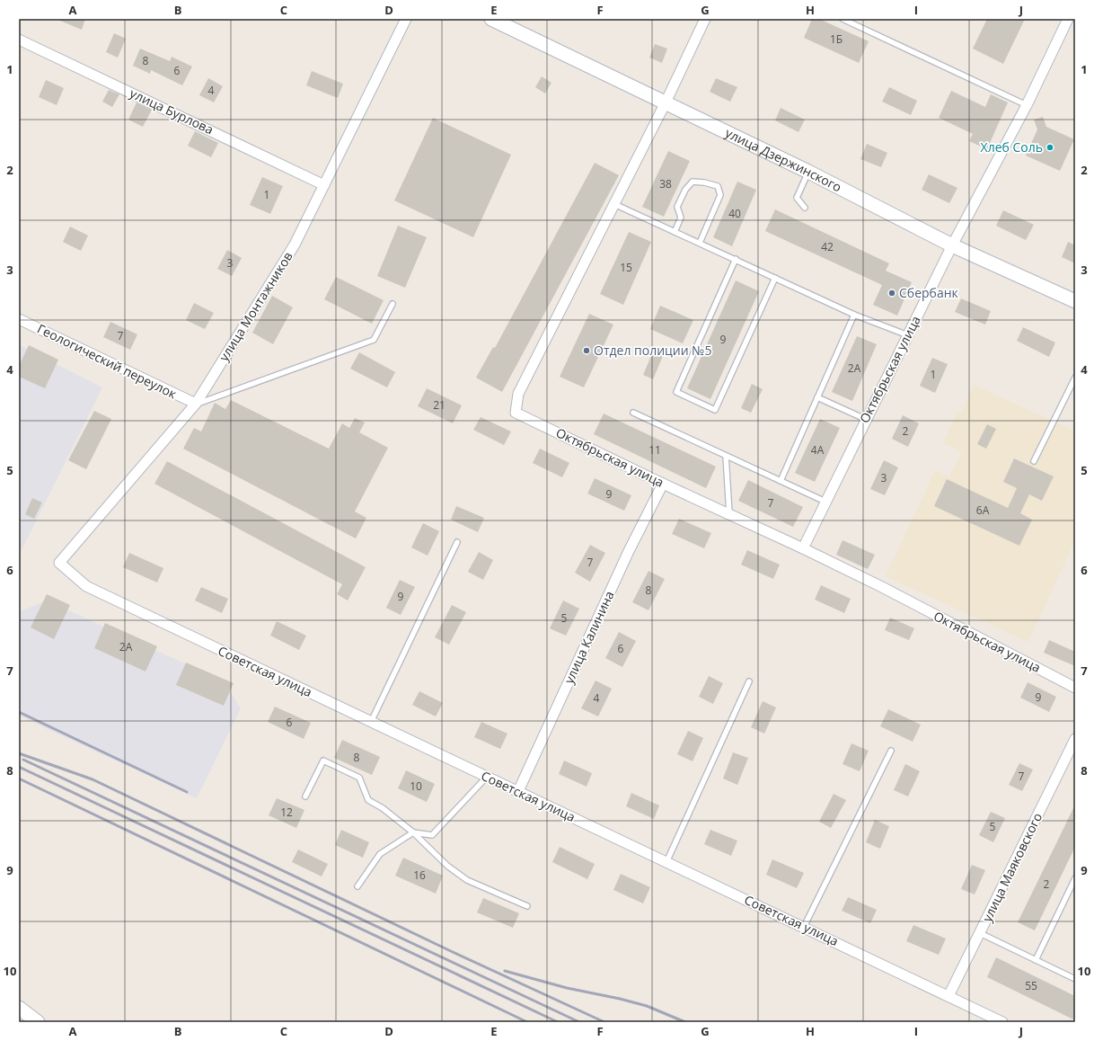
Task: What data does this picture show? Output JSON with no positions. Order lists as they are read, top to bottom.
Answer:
{
  "streets": {
    "street": [
      "улица Бурлова",
      "улица Дзержинского",
      "улица Монтажников",
      "Геологический переулок",
      "Октябрьская улица",
      "улица Калинина",
      "Советская улица",
      "улица Маяковского"
    ]
  },
  "crossings": [
    ["улица Бурлова", "улица Монтажников"],
    ["улица Дзержинского", "Октябрьская улица"],
    ["улица Монтажников", "Геологический переулок"],
    ["улица Монтажников", "Советская улица"],
    ["Октябрьская улица", "улица Калинина"],
    ["улица Калинина", "Советская улица"],
    ["Советская улица", "улица Маяковского"]
  ],
  "places": ["Хлеб Соль", "Сбербанк", "Отдел полиции №5"],
  "house_numbers": [
    "1Б",
    "8",
    "6",
    "4",
    "38",
    "1",
    "40",
    "42",
    "3",
    "15",
    "7",
    "9",
    "2А",
    "1",
    "21",
    "2",
    "11",
    "4А",
    "3",
    "9",
    "7",
    "6А",
    "7",
    "8",
    "9",
    "5",
    "2А",
    "6",
    "9",
    "4",
    "6",
    "8",
    "7",
    "10",
    "12",
    "5",
    "16",
    "2",
    "55"
  ],
  "grid": {
    "columns": [
      "A",
      "B",
      "C",
      "D",
      "E",
      "F",
      "G",
      "H",
      "I",
      "J"
    ],
    "rows": [
      "1",
      "2",
      "3",
      "4",
      "5",
      "6",
      "7",
      "8",
      "9",
      "10"
    ]
  }
}
